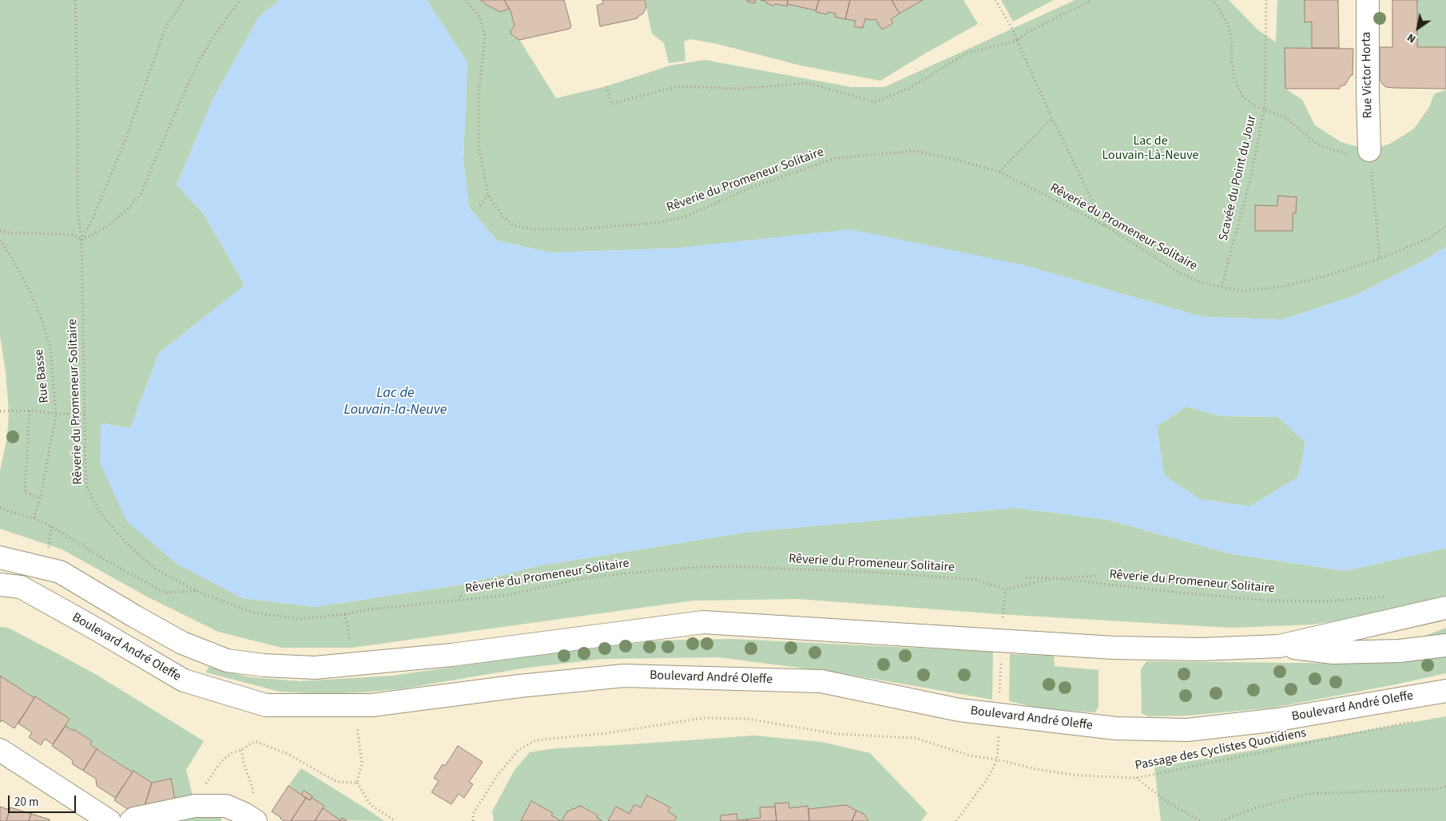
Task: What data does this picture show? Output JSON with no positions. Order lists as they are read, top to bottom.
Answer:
{
  "streets": {
    "main road": ["Rue Victor Horta", "Boulevard André Oleffe"],
    "path": [
      "Scavée du Point du Jour",
      "Rêverie du Promeneur Solitaire",
      "Rue Basse",
      "Passage des Cyclistes Quotidiens"
    ]
  },
  "crossings": [
    ["Scavée du Point du Jour", "Rêverie du Promeneur Solitaire"]
  ],
  "water": ["Lac de Louvain-la-Neuve"],
  "parks": ["Lac de Louvain-Là-Neuve"],
  "scale_bar": "20 m",
  "north": "bottom left"
}
